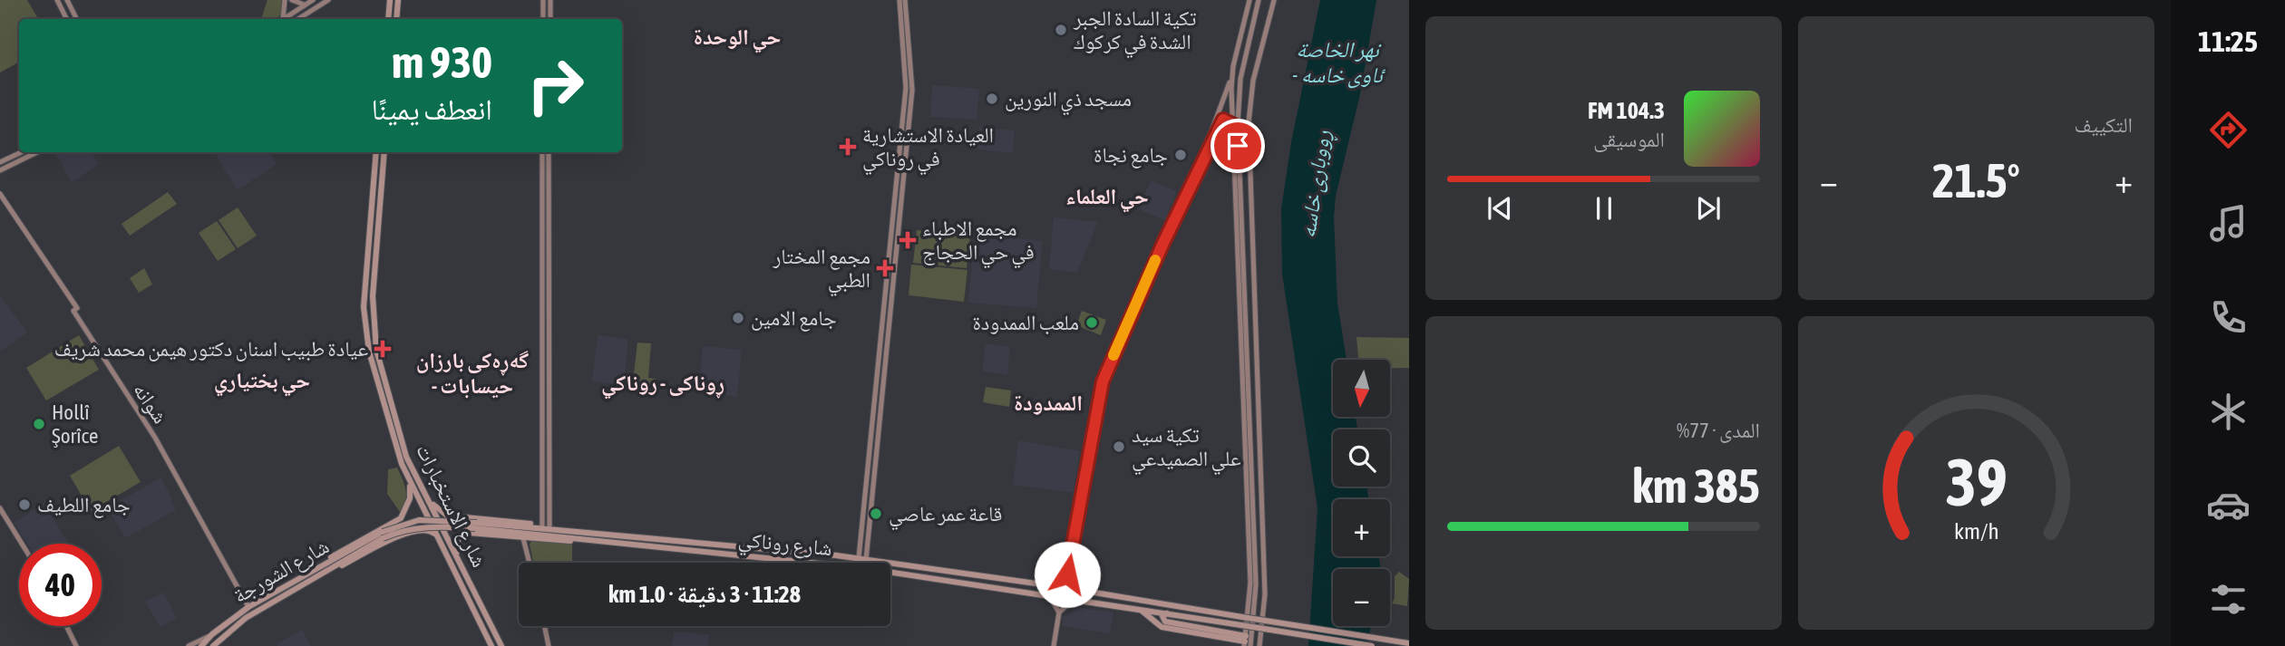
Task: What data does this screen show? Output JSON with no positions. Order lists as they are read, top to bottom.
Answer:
{
  "streets": {
    "main road": ["شارع الاستخبارات", "شارع روناكي", "شارع الشورجة"],
    "street": ["شوانە"]
  },
  "crossings": [
    ["شوانە", "شارع الشورجة"]
  ],
  "districts": [
    "حي الوحدة",
    "حي العلماء",
    "گەڕەکی بارزان - حیسابات",
    "حي بختياري",
    "ڕوناکی - روناكي",
    "الممدودة"
  ],
  "water": ["نهر الخاصة - ئاوی خاسە", "ڕووباری خاسە"],
  "places": {
    "other": [
      "تكية السادة الجبر الشدة في كركوك",
      "مسجد ذي النورين",
      "جامع نجاة",
      "جامع الامين",
      "ملعب الممدودة",
      "Hollî Şorîce",
      "تكية سيد علي الصميدعي",
      "جامع اللطيف",
      "قاعة عمر عاصي"
    ],
    "health": [
      "العيادة الاستشارية في روناكي",
      "مجمع الاطباء في حي الحجاج",
      "مجمع المختار الطبي",
      "عيادة طبيب اسنان دكتور هيمن محمد شريف"
    ]
  },
  "north": "bottom",
  "page": {
    "tabs": "11:25",
    "tile": [
      "التكييف",
      ["المدى · 77%", "385 km"]
    ],
    "turn": ["930 m", "انعطف يمينًا"],
    "song": ["104.3 FM", "الموسيقى"],
    "heat": ["−", "21.5°", "+"],
    "map_buttons": ["+", "−"],
    "limit": "40",
    "trip": "11:28 · 3 دقيقة · 1.0 km",
    "gauge": ["39", "km/h"]
  }
}
